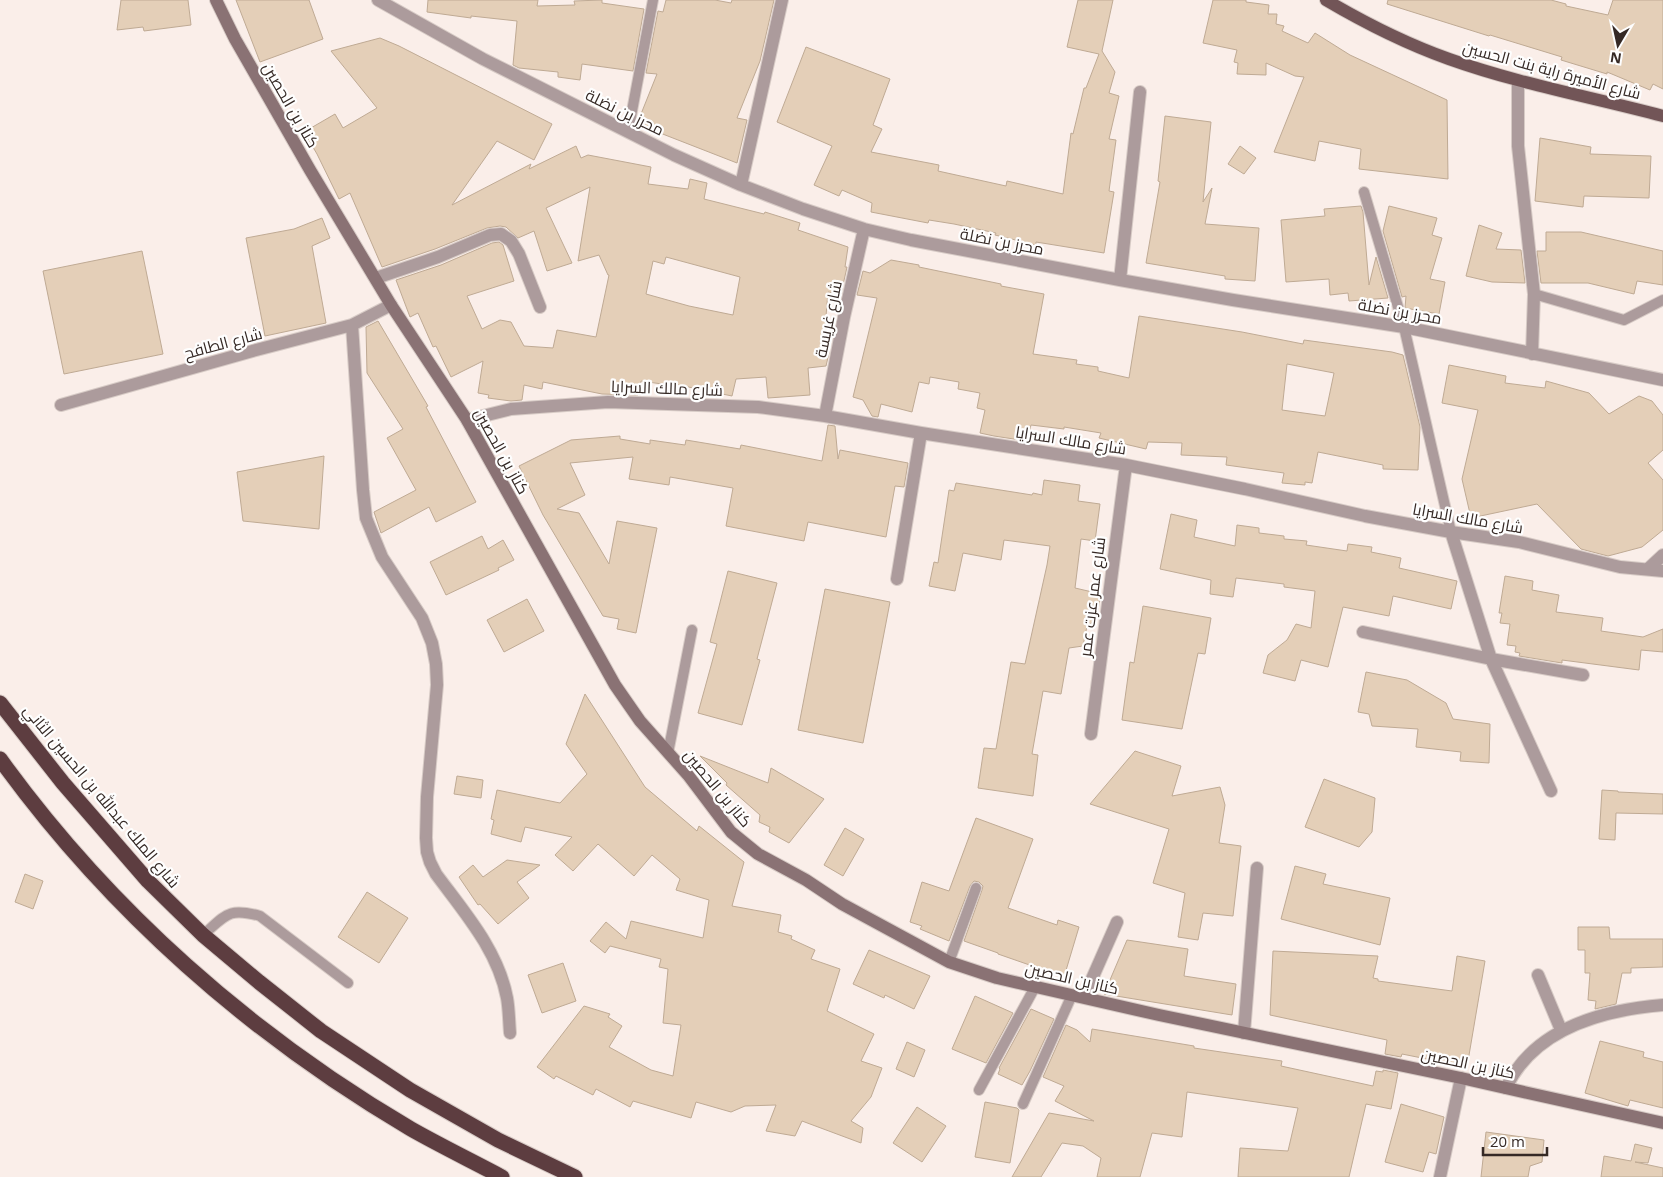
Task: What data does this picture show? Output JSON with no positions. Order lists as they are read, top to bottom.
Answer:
{
  "streets": {
    "highway": ["شارع الملك عبدالله بن الحسين الثاني"],
    "main road": ["شارع الأميرة راية بنت الحسين"],
    "street": [
      "كناز بن الحصين",
      "محرز بن نضلة",
      "شارع غريسة",
      "شارع الطافح",
      "شارع مالك السرايا",
      "شارع عمر عزت عمر"
    ]
  },
  "crossings": [
    ["كناز بن الحصين", "شارع الطافح"],
    ["كناز بن الحصين", "شارع مالك السرايا"],
    ["محرز بن نضلة", "شارع غريسة"],
    ["شارع غريسة", "شارع مالك السرايا"],
    ["شارع مالك السرايا", "شارع عمر عزت عمر"]
  ],
  "scale_bar": "20 m",
  "north": "bottom"
}
